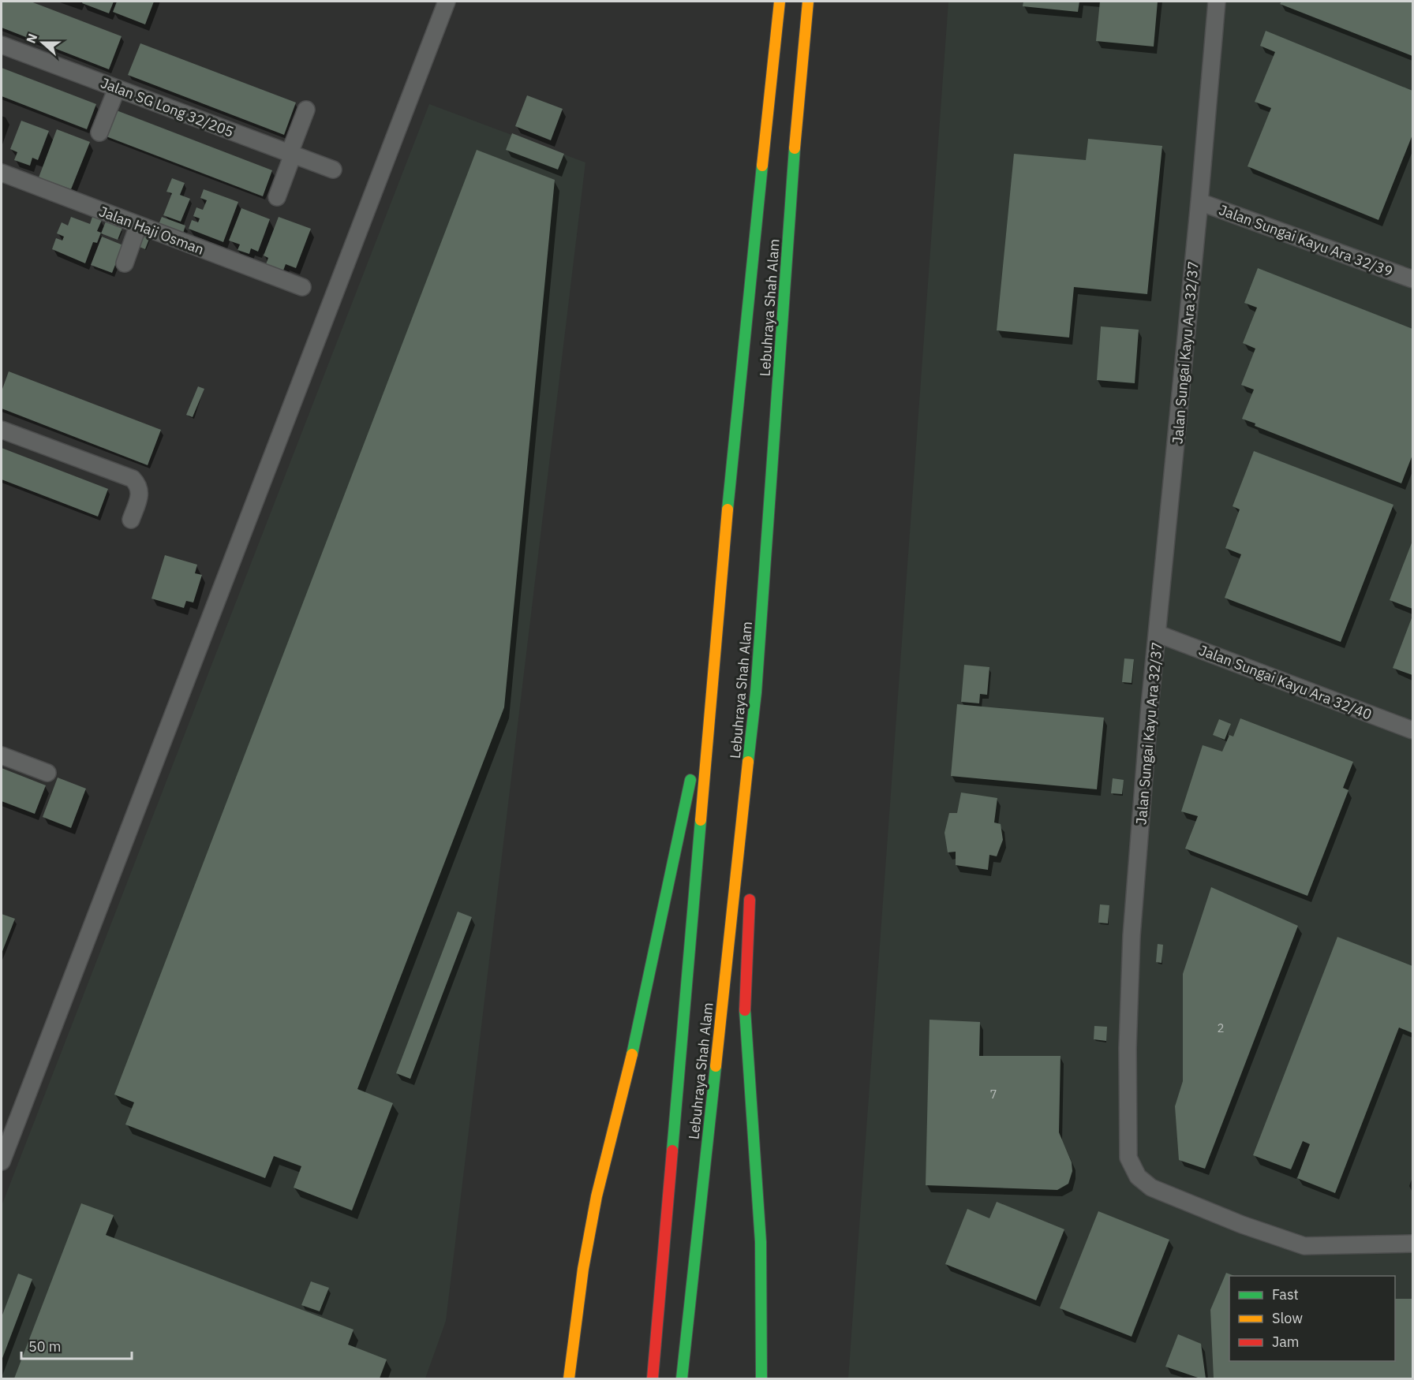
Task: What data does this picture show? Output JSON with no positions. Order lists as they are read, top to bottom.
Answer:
{
  "streets": {
    "highway": ["Lebuhraya Shah Alam"],
    "street": [
      "Jalan SG Long 32/205",
      "Jalan Haji Osman",
      "Jalan Sungai Kayu Ara 32/39",
      "Jalan Sungai Kayu Ara 32/37",
      "Jalan Sungai Kayu Ara 32/40"
    ]
  },
  "crossings": [
    ["Jalan Sungai Kayu Ara 32/39", "Jalan Sungai Kayu Ara 32/37"],
    ["Jalan Sungai Kayu Ara 32/37", "Jalan Sungai Kayu Ara 32/40"]
  ],
  "house_numbers": ["2", "7"],
  "legend": ["Fast", "Slow", "Jam"],
  "scale_bar": "50 m",
  "north": "left"
}
